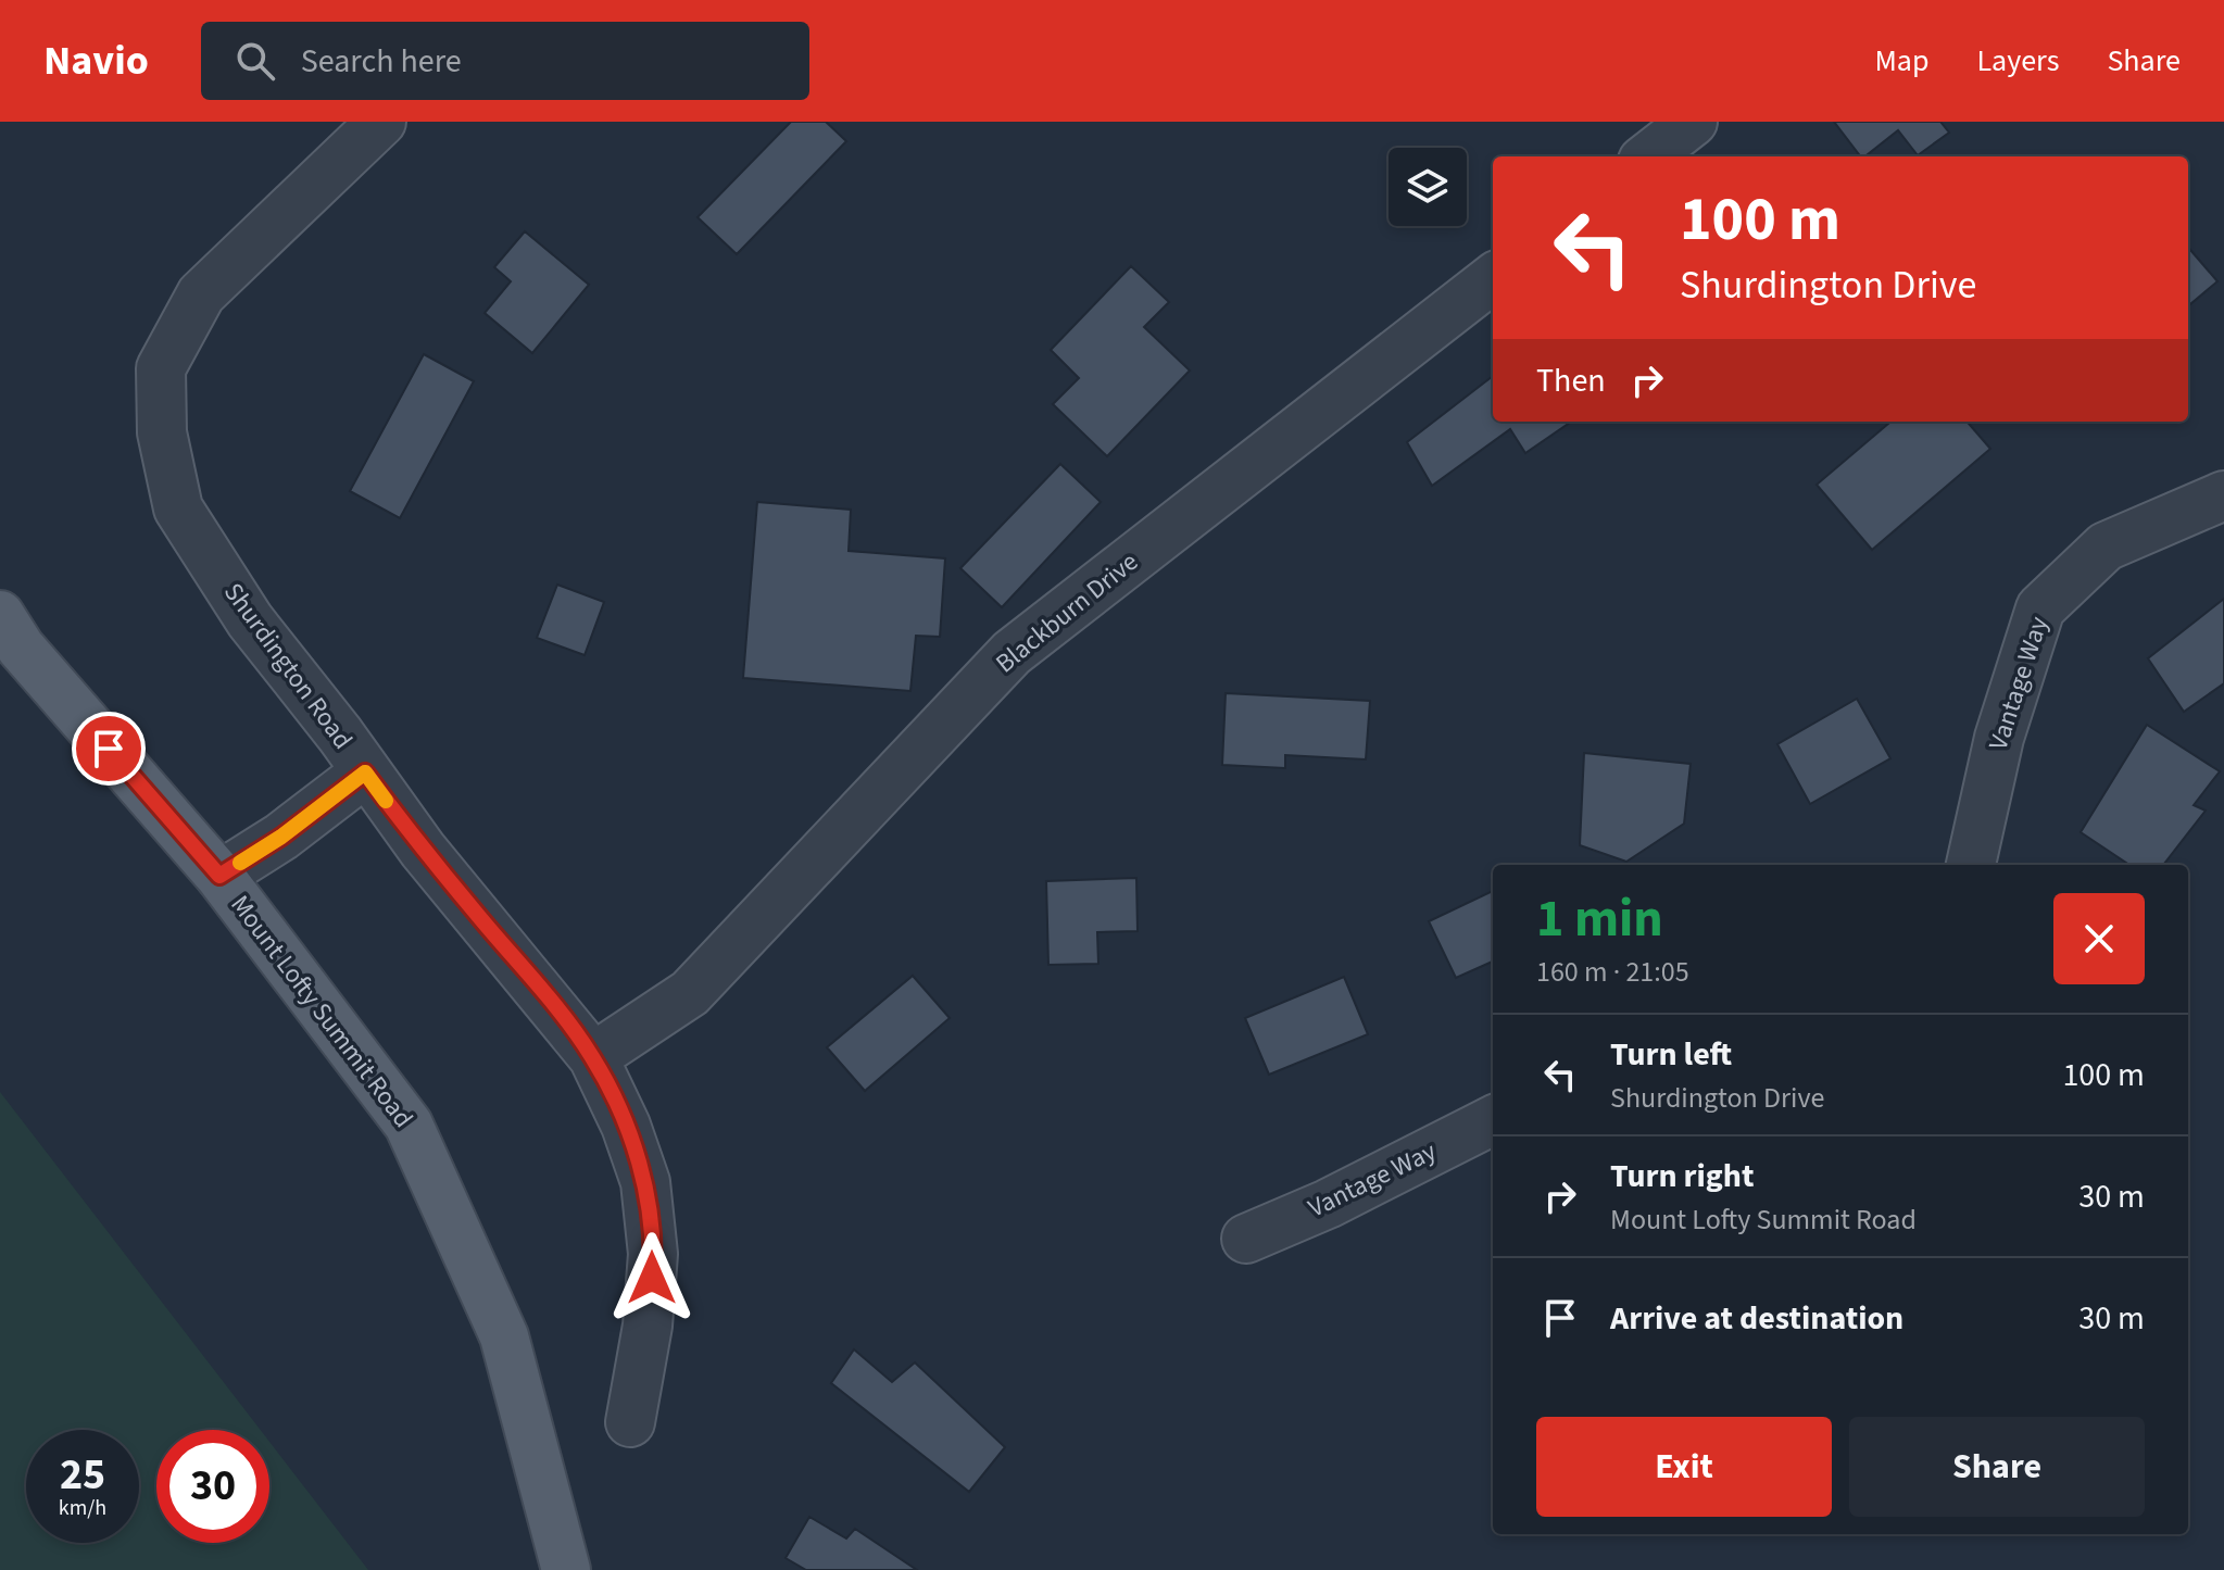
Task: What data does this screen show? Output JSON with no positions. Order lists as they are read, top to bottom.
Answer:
{
  "streets": {
    "main road": ["Mount Lofty Summit Road"],
    "street": ["Blackburn Drive", "Shurdington Road", "Vantage Way"]
  },
  "crossings": [
    ["Blackburn Drive", "Shurdington Road"]
  ],
  "page": {
    "header": "Navio",
    "search": "Search here",
    "nav": ["Map", "Layers", "Share"],
    "turn": ["100 m", "Shurdington Drive"],
    "then": "Then",
    "heading": ["1 min", "160 m · 21:05"],
    "list": [
      {
        "name": "Turn left",
        "note": "Shurdington Drive",
        "value": "100 m"
      },
      {
        "name": "Turn right",
        "note": "Mount Lofty Summit Road",
        "value": "30 m"
      },
      {
        "name": "Arrive at destination",
        "value": "30 m"
      }
    ],
    "buttons": ["Exit", "Share"],
    "speed": "25 km/h",
    "limit": "30"
  }
}
